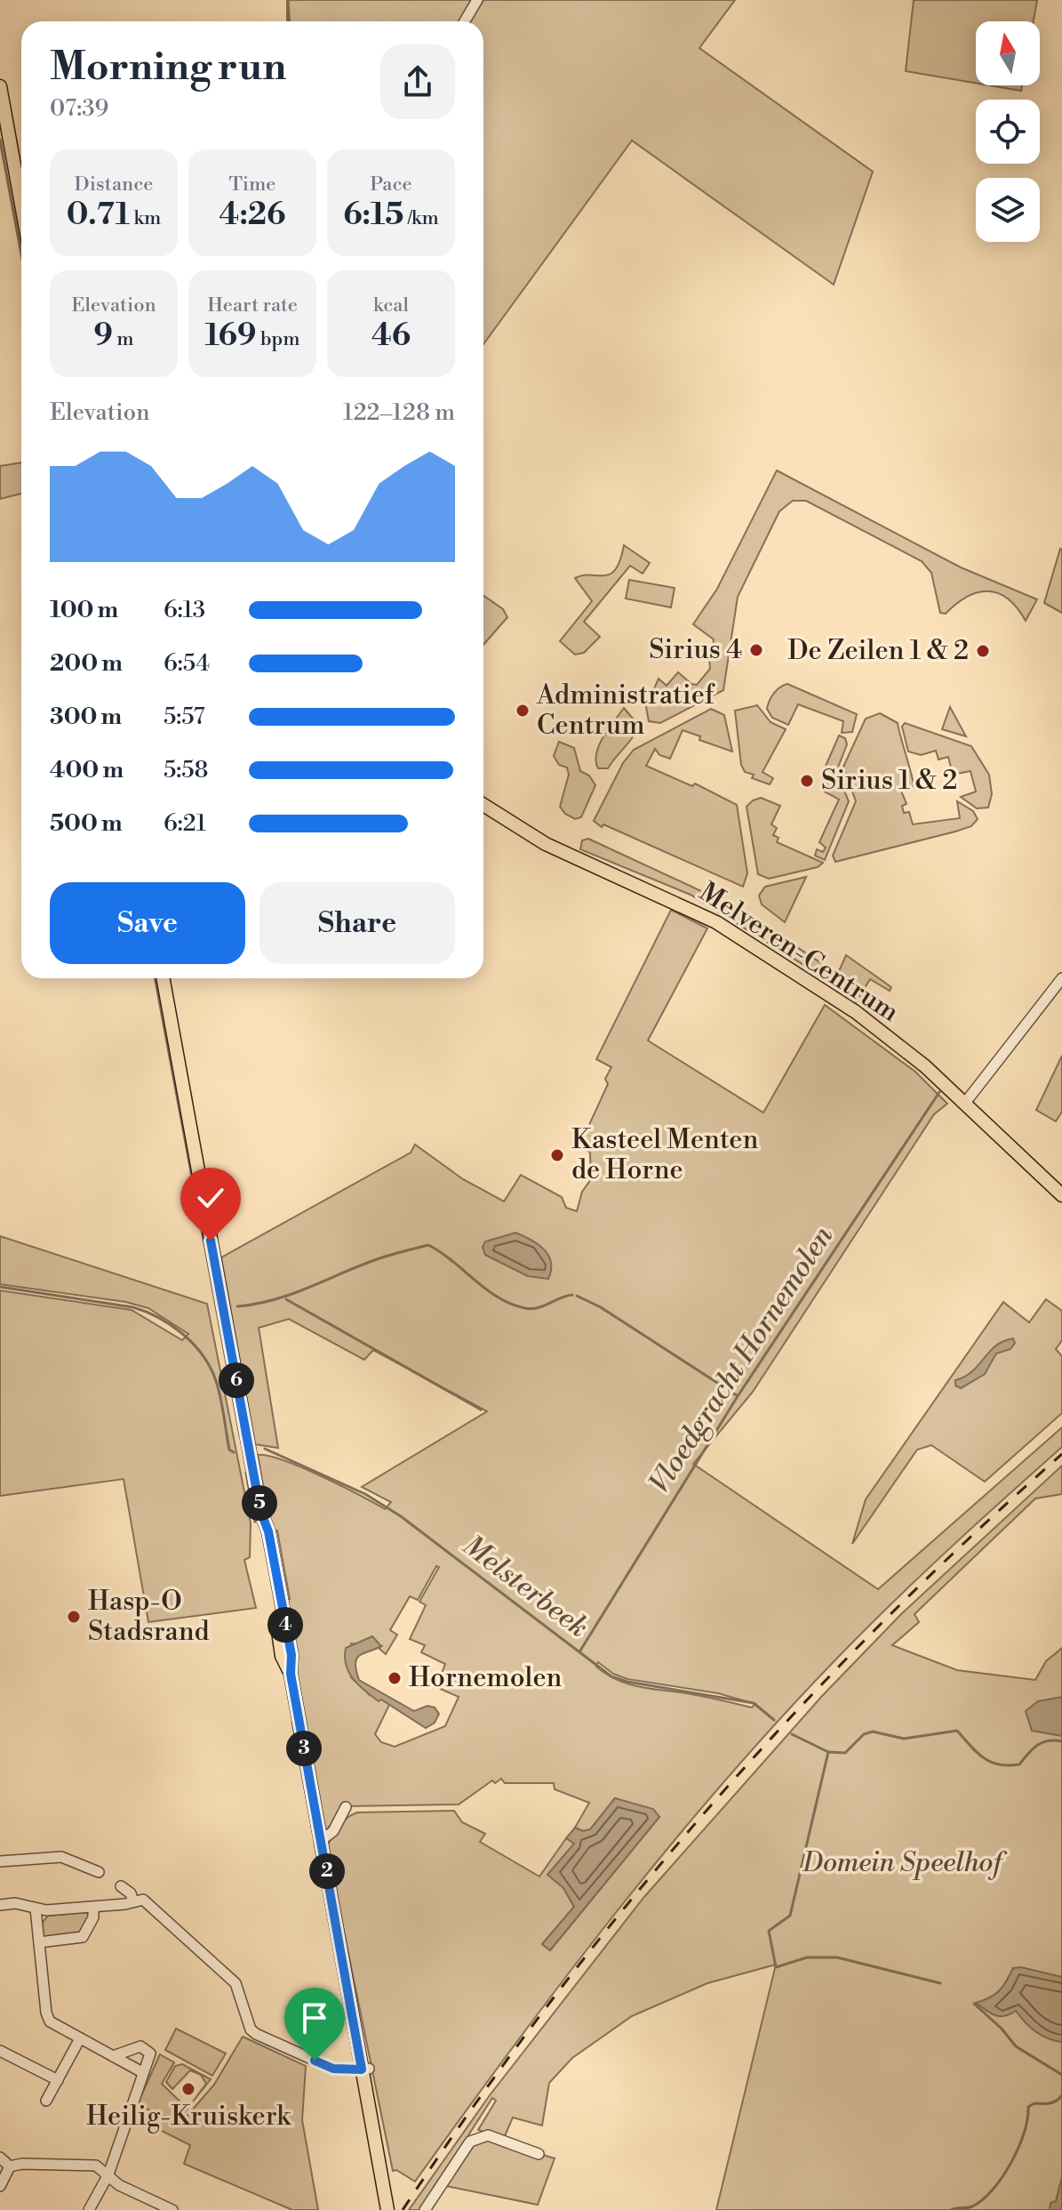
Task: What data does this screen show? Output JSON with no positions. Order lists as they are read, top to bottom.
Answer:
{
  "streets": {
    "main road": ["Melveren-Centrum"]
  },
  "water": ["Vloedgracht Hornemolen", "Melsterbeek"],
  "parks": ["Domein Speelhof"],
  "places": [
    "Sirius 4",
    "De Zeilen 1 & 2",
    "Administratief Centrum",
    "Sirius 1 & 2",
    "Kasteel Menten de Horne",
    "Hasp-O Stadsrand",
    "Hornemolen",
    "Heilig-Kruiskerk"
  ],
  "north": "top",
  "page": {
    "heading": ["Morning run", "07:39"],
    "stats": [
      ["Distance", "0.71 km"],
      ["Time", "4:26"],
      ["Pace", "6:15 /km"],
      ["Elevation", "9 m"],
      ["Heart rate", "169 bpm"],
      ["kcal", "46"]
    ],
    "chart": ["Elevation", "122–128 m"],
    "list": [
      {
        "name": "100 m",
        "note": "6:13"
      },
      {
        "name": "200 m",
        "note": "6:54"
      },
      {
        "name": "300 m",
        "note": "5:57"
      },
      {
        "name": "400 m",
        "note": "5:58"
      },
      {
        "name": "500 m",
        "note": "6:21"
      }
    ],
    "buttons": ["Save", "Share"],
    "pins": [
      "6",
      "5",
      "4",
      "3",
      "2"
    ]
  }
}
